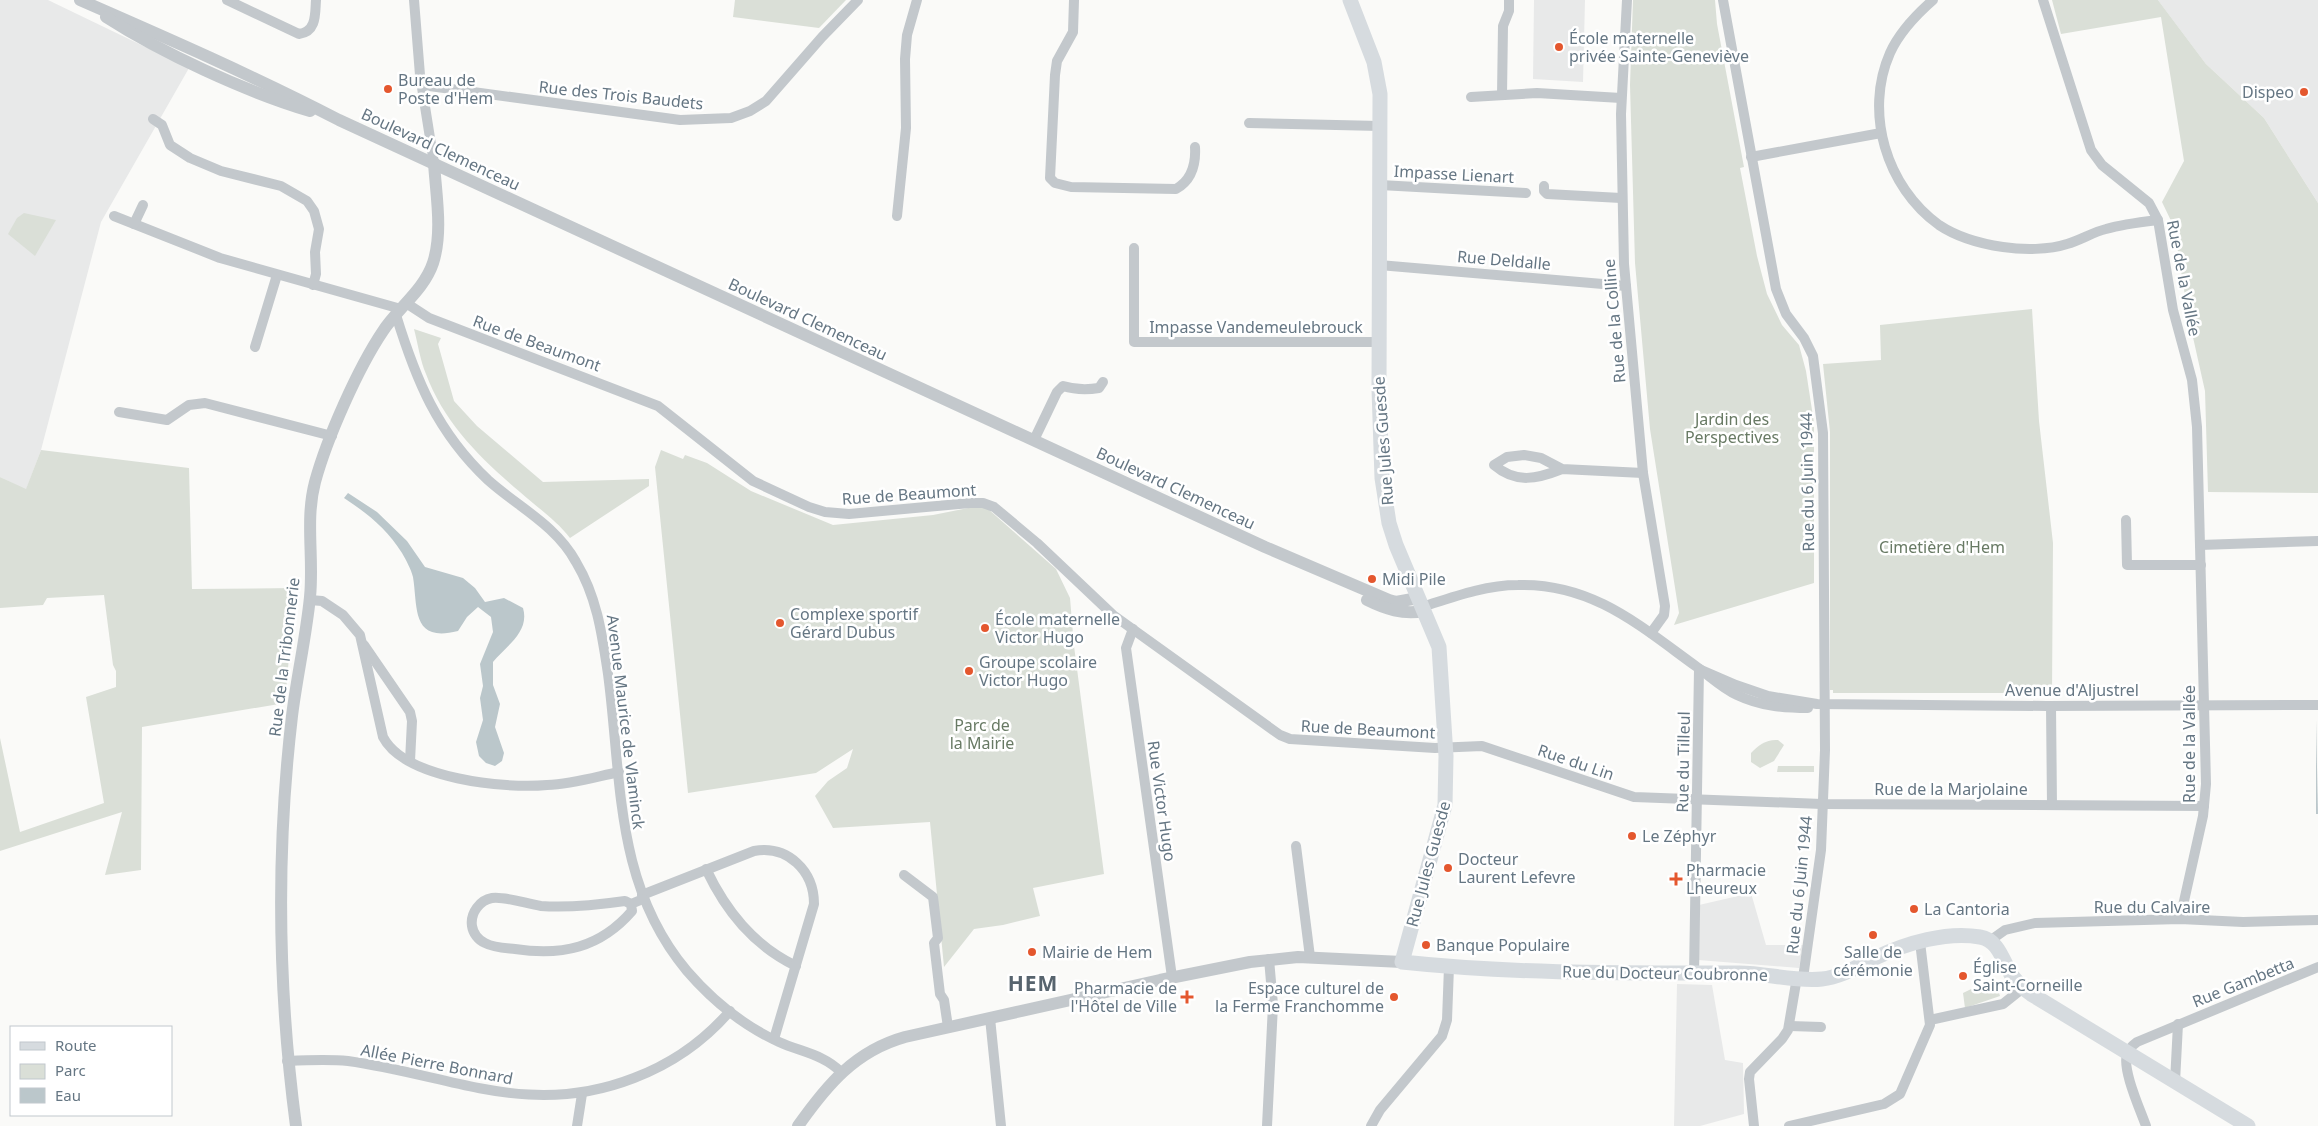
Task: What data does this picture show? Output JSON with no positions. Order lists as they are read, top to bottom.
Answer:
{
  "streets": {
    "main road": ["Rue Jules Guesde", "Rue du Docteur Coubronne"],
    "street": [
      "Rue des Trois Baudets",
      "Boulevard Clemenceau",
      "Impasse Lienart",
      "Rue Deldalle",
      "Rue de la Vallée",
      "Rue de la Colline",
      "Impasse Vandemeulebrouck",
      "Rue de Beaumont",
      "Rue du 6 Juin 1944",
      "Rue de la Tribonnerie",
      "Avenue d'Aljustrel",
      "Avenue Maurice de Vlaminck",
      "Rue du Lin",
      "Rue du Tilleul",
      "Rue de la Marjolaine",
      "Rue Victor Hugo",
      "Rue du Calvaire",
      "Rue Gambetta",
      "Allée Pierre Bonnard"
    ]
  },
  "crossings": [
    ["Boulevard Clemenceau", "Rue Jules Guesde"],
    ["Boulevard Clemenceau", "Rue de la Tribonnerie"],
    ["Boulevard Clemenceau", "Avenue d'Aljustrel"],
    ["Impasse Lienart", "Rue Jules Guesde"],
    ["Rue Deldalle", "Rue de la Colline"],
    ["Rue Deldalle", "Rue Jules Guesde"],
    ["Rue de la Vallée", "Avenue d'Aljustrel"],
    ["Rue de la Vallée", "Rue de la Marjolaine"],
    ["Rue de la Vallée", "Rue du Calvaire"],
    ["Rue de la Colline", "Avenue d'Aljustrel"],
    ["Impasse Vandemeulebrouck", "Rue Jules Guesde"],
    ["Rue de Beaumont", "Rue Jules Guesde"],
    ["Rue de Beaumont", "Rue de la Tribonnerie"],
    ["Rue de Beaumont", "Avenue Maurice de Vlaminck"],
    ["Rue de Beaumont", "Rue du Lin"],
    ["Rue de Beaumont", "Rue Victor Hugo"],
    ["Rue Jules Guesde", "Avenue d'Aljustrel"],
    ["Rue Jules Guesde", "Rue du Lin"],
    ["Rue Jules Guesde", "Rue du Docteur Coubronne"],
    ["Rue du 6 Juin 1944", "Avenue d'Aljustrel"],
    ["Rue du 6 Juin 1944", "Rue de la Marjolaine"],
    ["Rue du 6 Juin 1944", "Rue du Docteur Coubronne"],
    ["Rue de la Tribonnerie", "Avenue Maurice de Vlaminck"],
    ["Rue de la Tribonnerie", "Allée Pierre Bonnard"],
    ["Avenue d'Aljustrel", "Rue du Tilleul"],
    ["Avenue Maurice de Vlaminck", "Allée Pierre Bonnard"],
    ["Rue du Lin", "Rue du Tilleul"],
    ["Rue du Lin", "Rue de la Marjolaine"],
    ["Rue du Tilleul", "Rue de la Marjolaine"],
    ["Rue du Tilleul", "Rue du Docteur Coubronne"],
    ["Rue du Calvaire", "Rue du Docteur Coubronne"]
  ],
  "districts": ["HEM"],
  "parks": ["Jardin des Perspectives", "Cimetière d'Hem", "Parc de la Mairie"],
  "places": {
    "other": [
      "École maternelle privée Sainte-Geneviève",
      "Bureau de Poste d'Hem",
      "Dispeo",
      "Midi Pile",
      "Complexe sportif Gérard Dubus",
      "École maternelle Victor Hugo",
      "Groupe scolaire Victor Hugo",
      "Le Zéphyr",
      "Docteur Laurent Lefevre",
      "La Cantoria",
      "Salle de cérémonie",
      "Banque Populaire",
      "Mairie de Hem",
      "Église Saint-Corneille",
      "Espace culturel de la Ferme Franchomme"
    ],
    "health": ["Pharmacie Lheureux", "Pharmacie de l'Hôtel de Ville"]
  },
  "legend": ["Route", "Parc", "Eau"]
}
